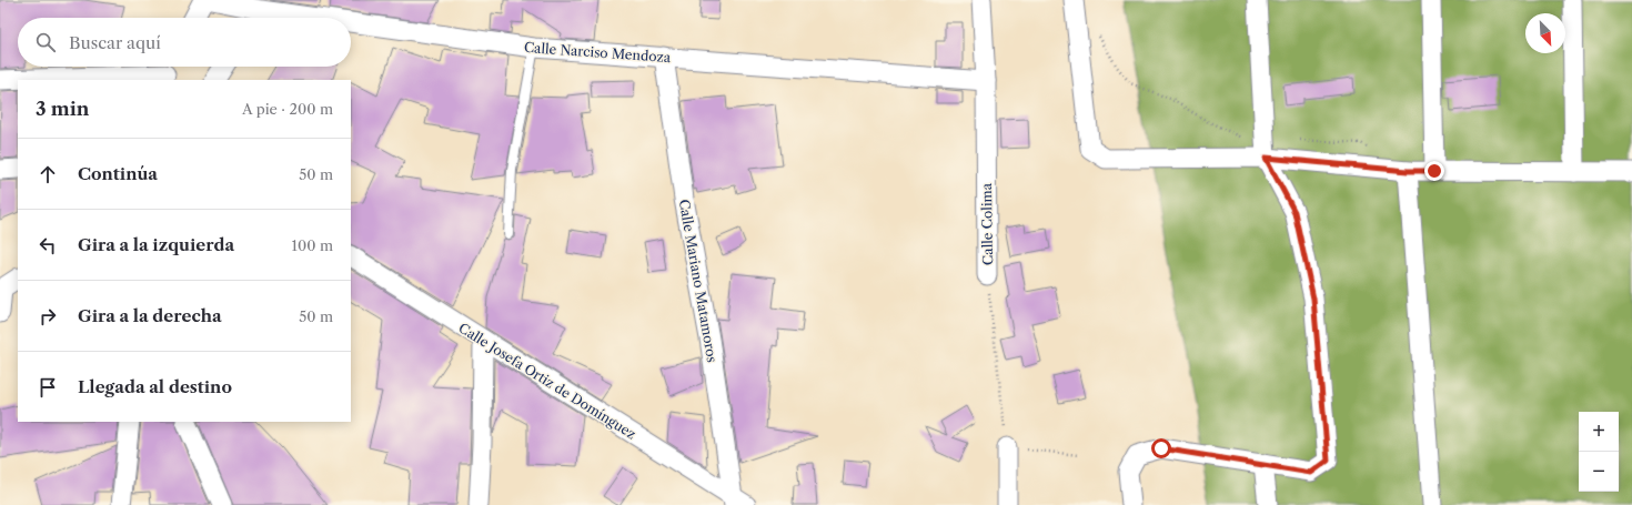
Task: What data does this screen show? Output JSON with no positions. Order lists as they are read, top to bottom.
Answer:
{
  "streets": {
    "street": [
      "Calle Narciso Mendoza",
      "Calle Colima",
      "Calle Mariano Matamoros",
      "Calle Josefa Ortiz de Domínguez"
    ]
  },
  "crossings": [
    ["Calle Narciso Mendoza", "Calle Colima"],
    ["Calle Narciso Mendoza", "Calle Mariano Matamoros"],
    ["Calle Mariano Matamoros", "Calle Josefa Ortiz de Domínguez"]
  ],
  "north": "bottom right",
  "page": {
    "search": "Buscar aquí",
    "heading": ["3 min", "A pie · 200 m"],
    "list": [
      ["Continúa", "50 m"],
      ["Gira a la izquierda", "100 m"],
      ["Gira a la derecha", "50 m"],
      "Llegada al destino"
    ],
    "map_buttons": ["+", "−"]
  }
}
